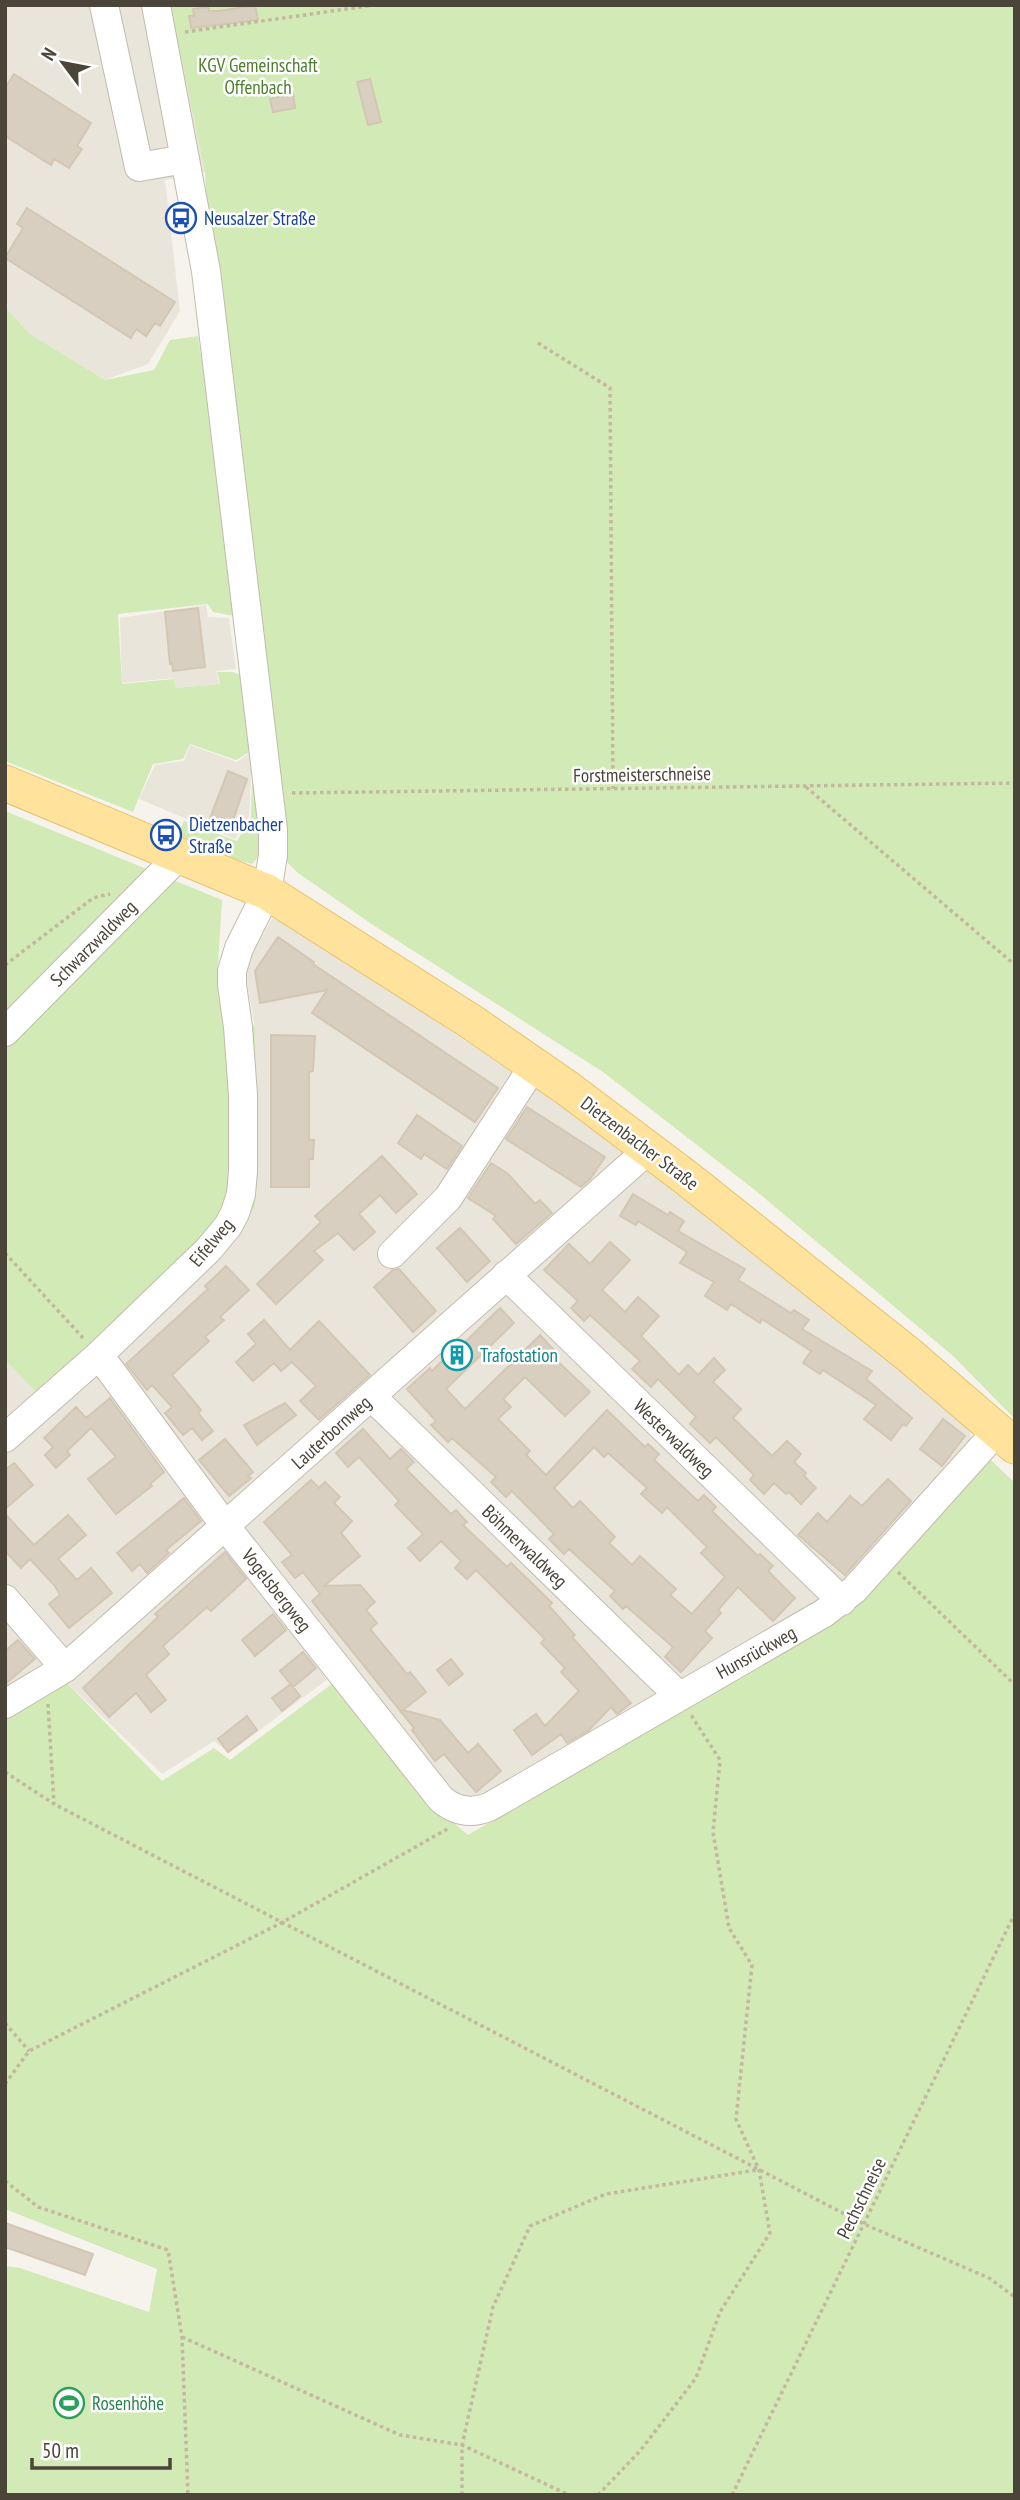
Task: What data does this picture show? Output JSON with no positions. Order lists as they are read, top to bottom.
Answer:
{
  "streets": {
    "main road": ["Dietzenbacher Straße"],
    "street": [
      "Schwarzwaldweg",
      "Eifelweg",
      "Lauterbornweg",
      "Westerwaldweg",
      "Böhmerwaldweg",
      "Vogelsbergweg",
      "Hunsrückweg"
    ],
    "path": ["Forstmeisterschneise", "Pechschneise"]
  },
  "crossings": [
    ["Schwarzwaldweg", "Dietzenbacher Straße"],
    ["Dietzenbacher Straße", "Eifelweg"],
    ["Dietzenbacher Straße", "Lauterbornweg"],
    ["Dietzenbacher Straße", "Hunsrückweg"],
    ["Eifelweg", "Vogelsbergweg"],
    ["Lauterbornweg", "Westerwaldweg"],
    ["Lauterbornweg", "Böhmerwaldweg"],
    ["Lauterbornweg", "Vogelsbergweg"],
    ["Westerwaldweg", "Hunsrückweg"],
    ["Böhmerwaldweg", "Hunsrückweg"],
    ["Vogelsbergweg", "Hunsrückweg"]
  ],
  "parks": ["KGV Gemeinschaft Offenbach"],
  "places": {
    "bus stop": ["Neusalzer Straße", "Dietzenbacher Straße"],
    "building": ["Trafostation"],
    "sports": ["Rosenhöhe"]
  },
  "scale_bar": "50 m",
  "north": "top left"
}
